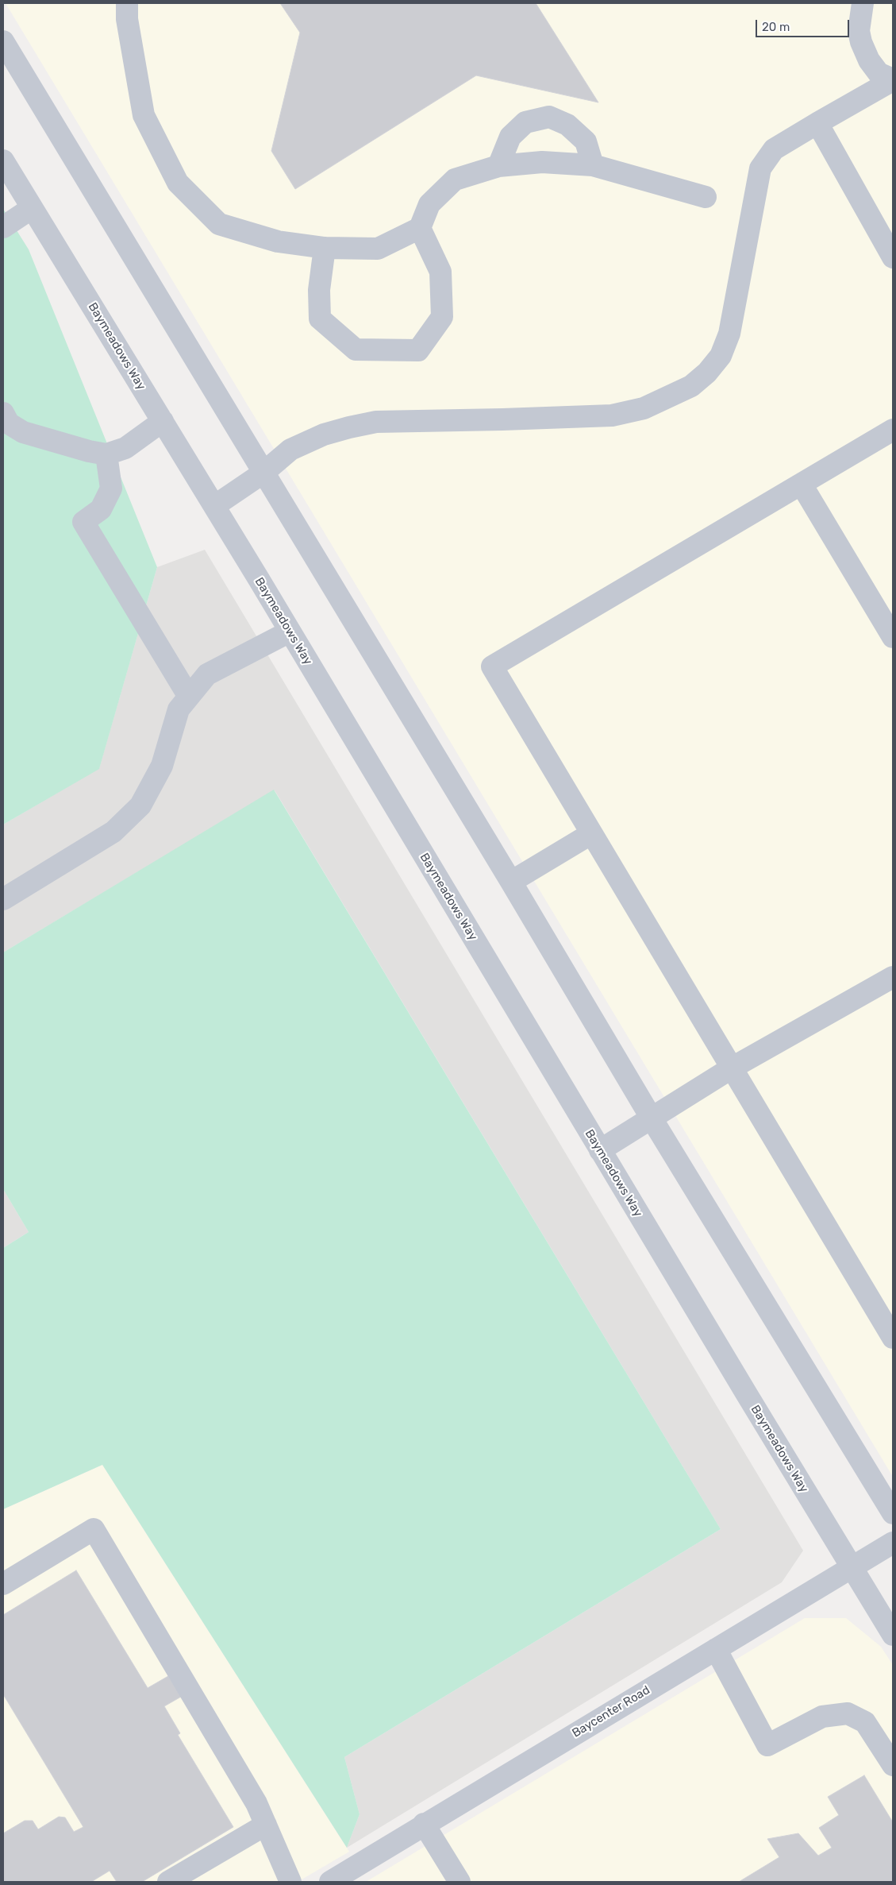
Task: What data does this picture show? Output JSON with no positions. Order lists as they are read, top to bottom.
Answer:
{
  "streets": {
    "street": ["Baymeadows Way", "Baycenter Road"]
  },
  "crossings": [
    ["Baymeadows Way", "Baycenter Road"]
  ],
  "scale_bar": "20 m"
}
